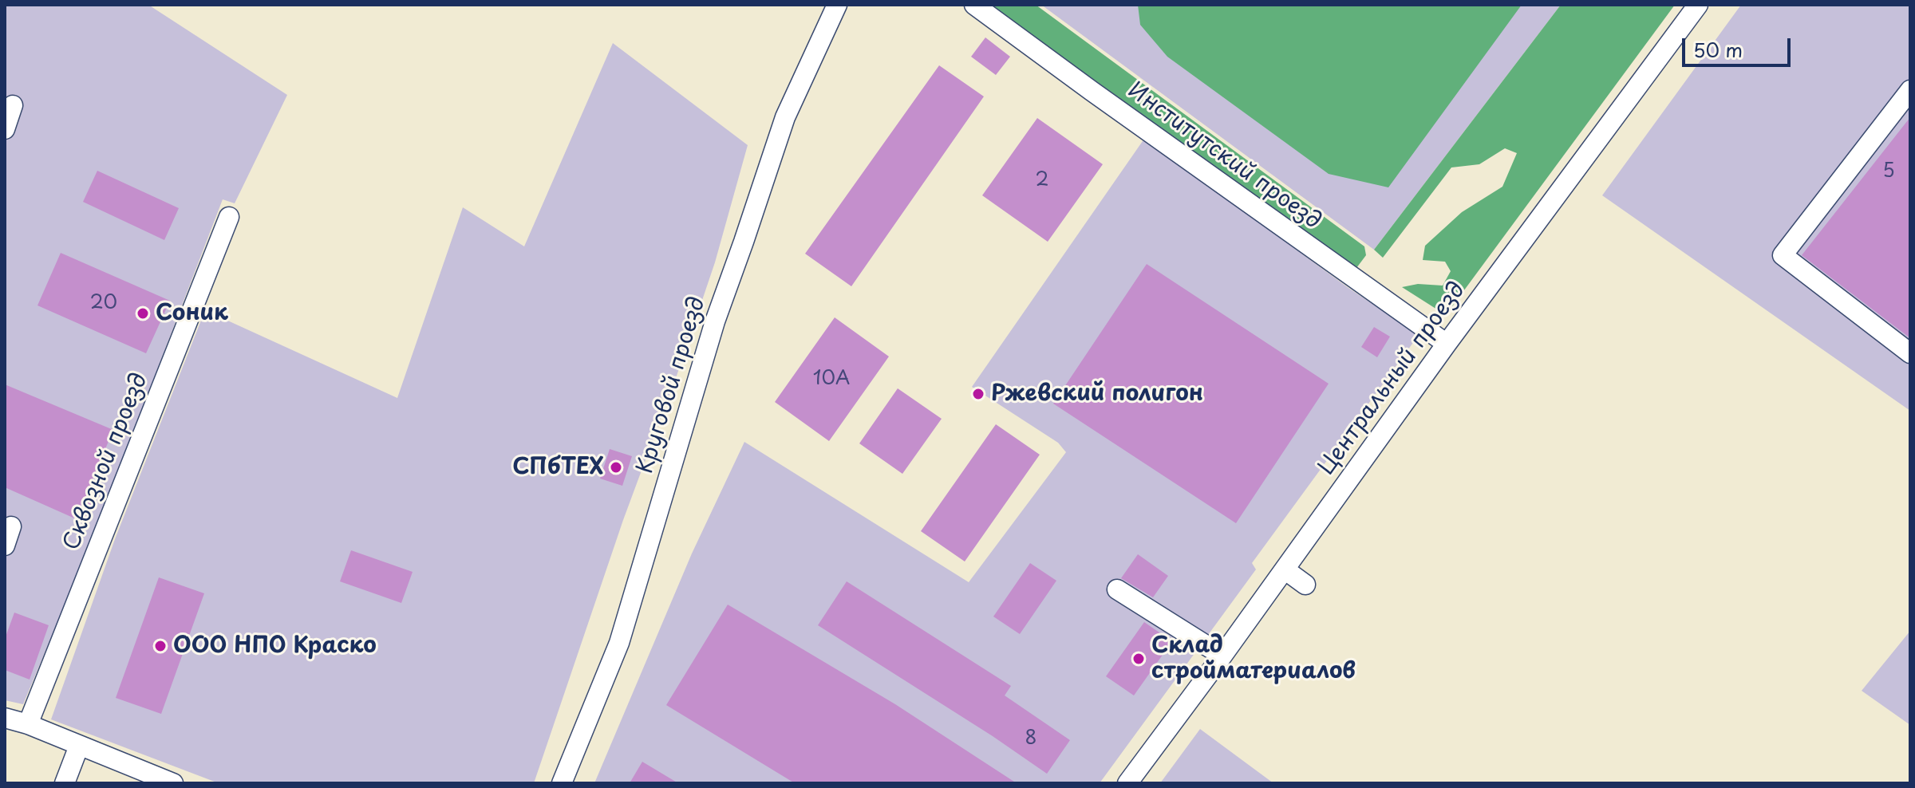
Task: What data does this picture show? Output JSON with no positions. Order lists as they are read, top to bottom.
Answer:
{
  "streets": {
    "street": [
      "Институтский проезд",
      "Центральный проезд",
      "Круговой проезд",
      "Сквозной проезд"
    ]
  },
  "crossings": [
    ["Институтский проезд", "Центральный проезд"]
  ],
  "places": [
    "Соник",
    "Ржевский полигон",
    "СПбТЕХ",
    "ООО НПО Краско",
    "Склад стройматериалов"
  ],
  "house_numbers": [
    "5",
    "2",
    "20",
    "10А",
    "8"
  ],
  "scale_bar": "50 m"
}
